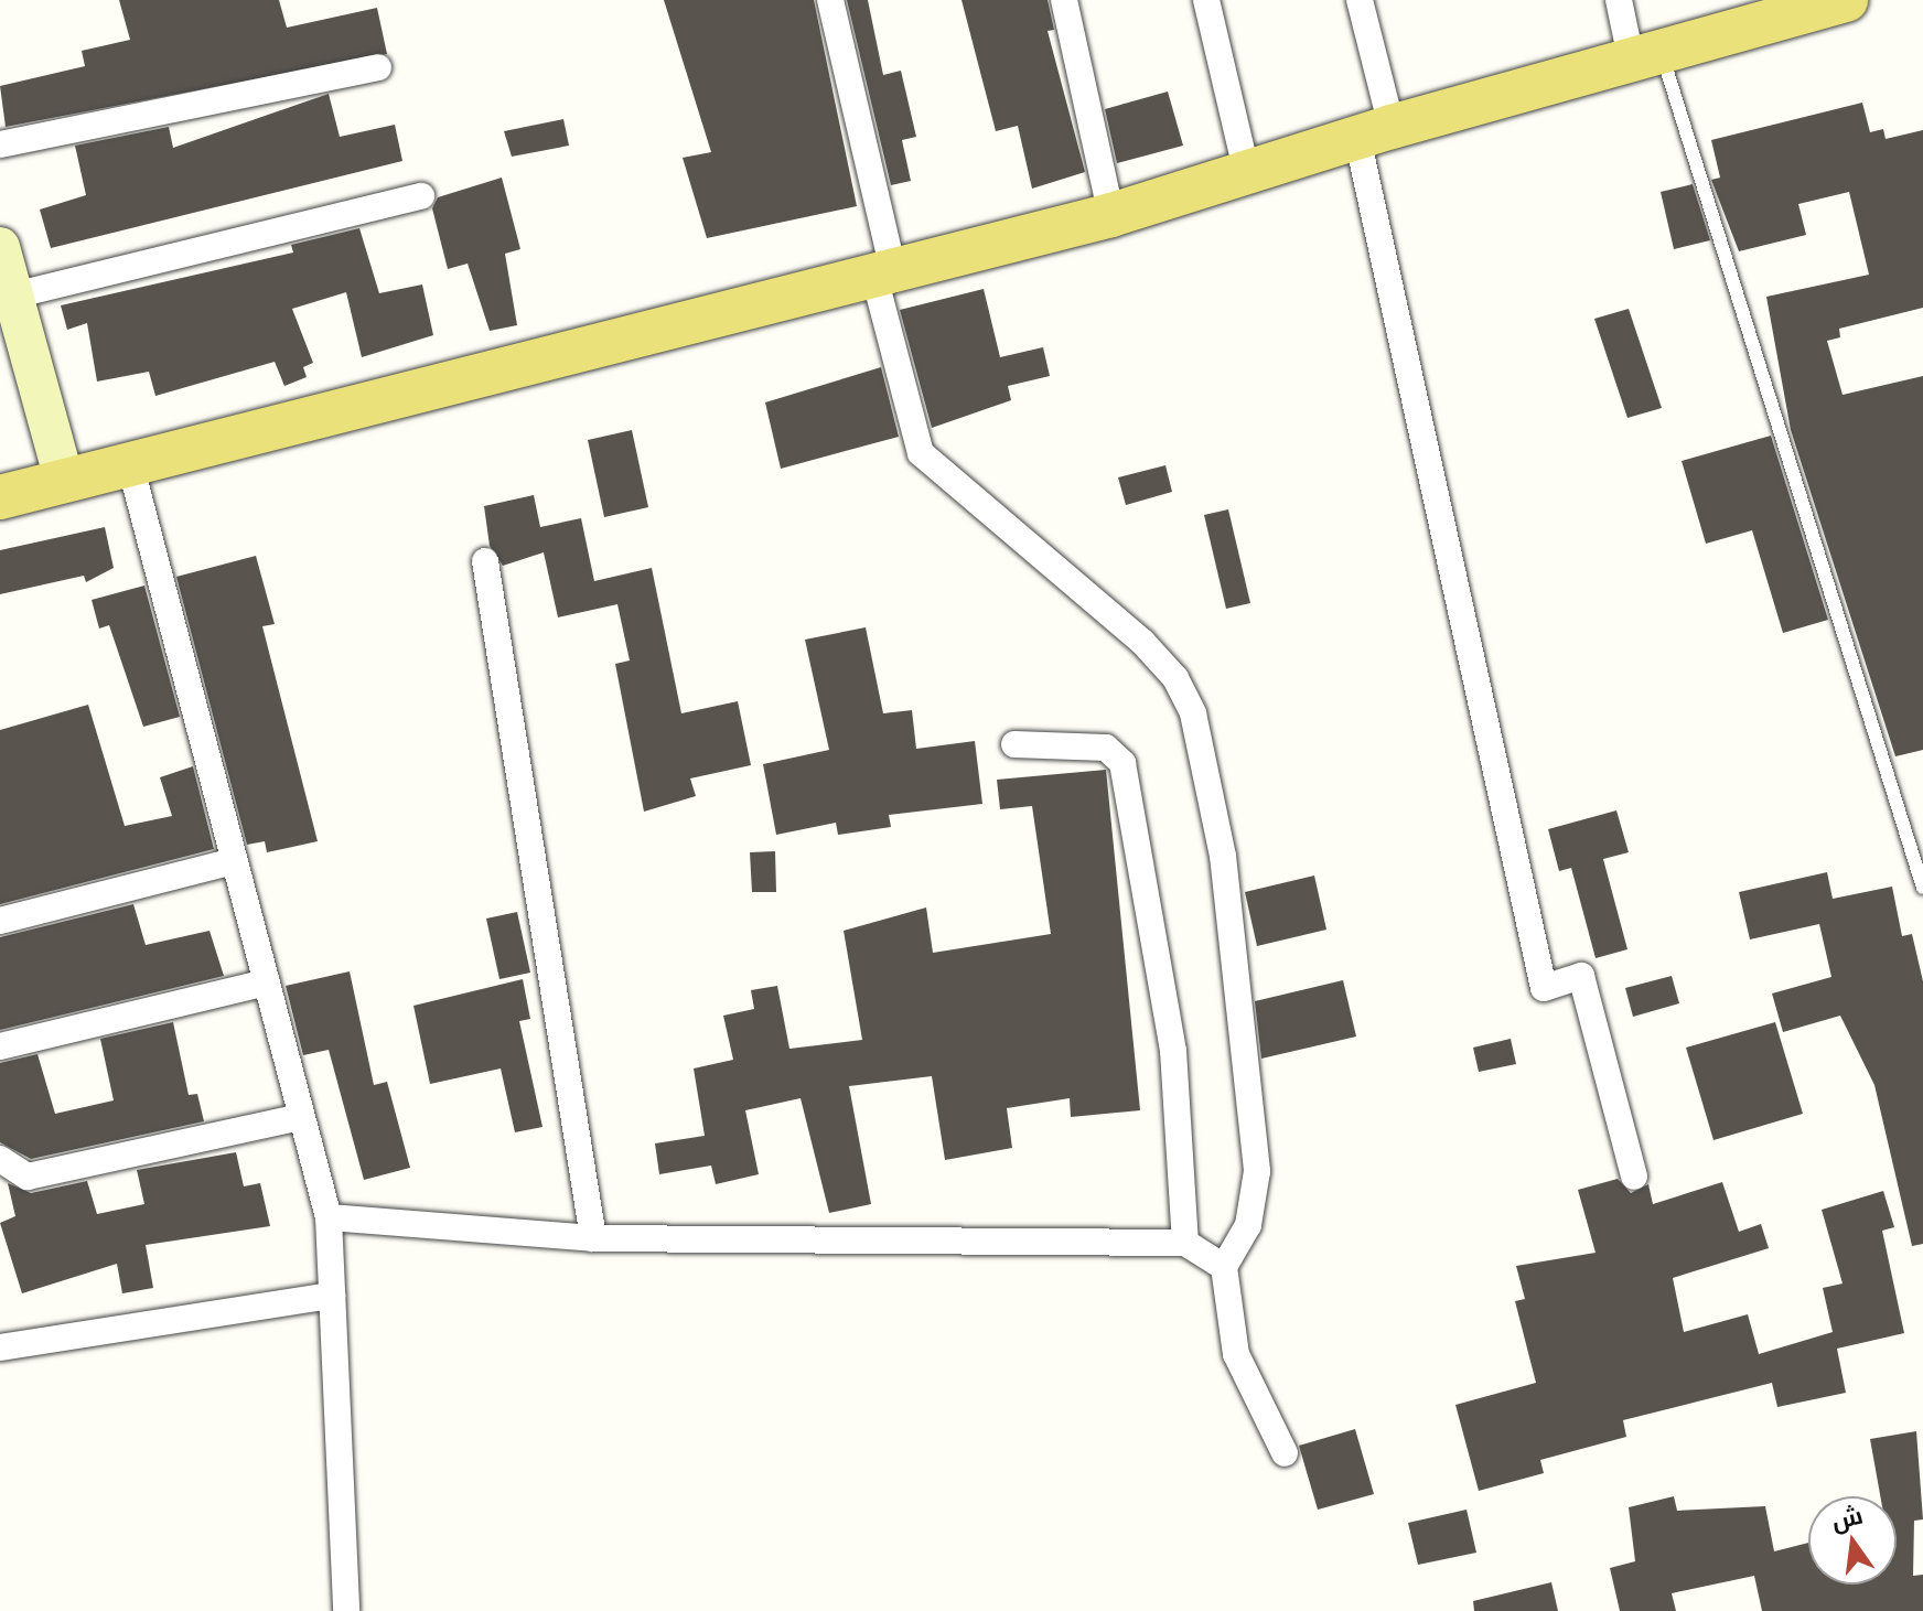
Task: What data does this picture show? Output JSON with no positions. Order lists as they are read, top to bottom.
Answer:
{
  "north": "top"
}
